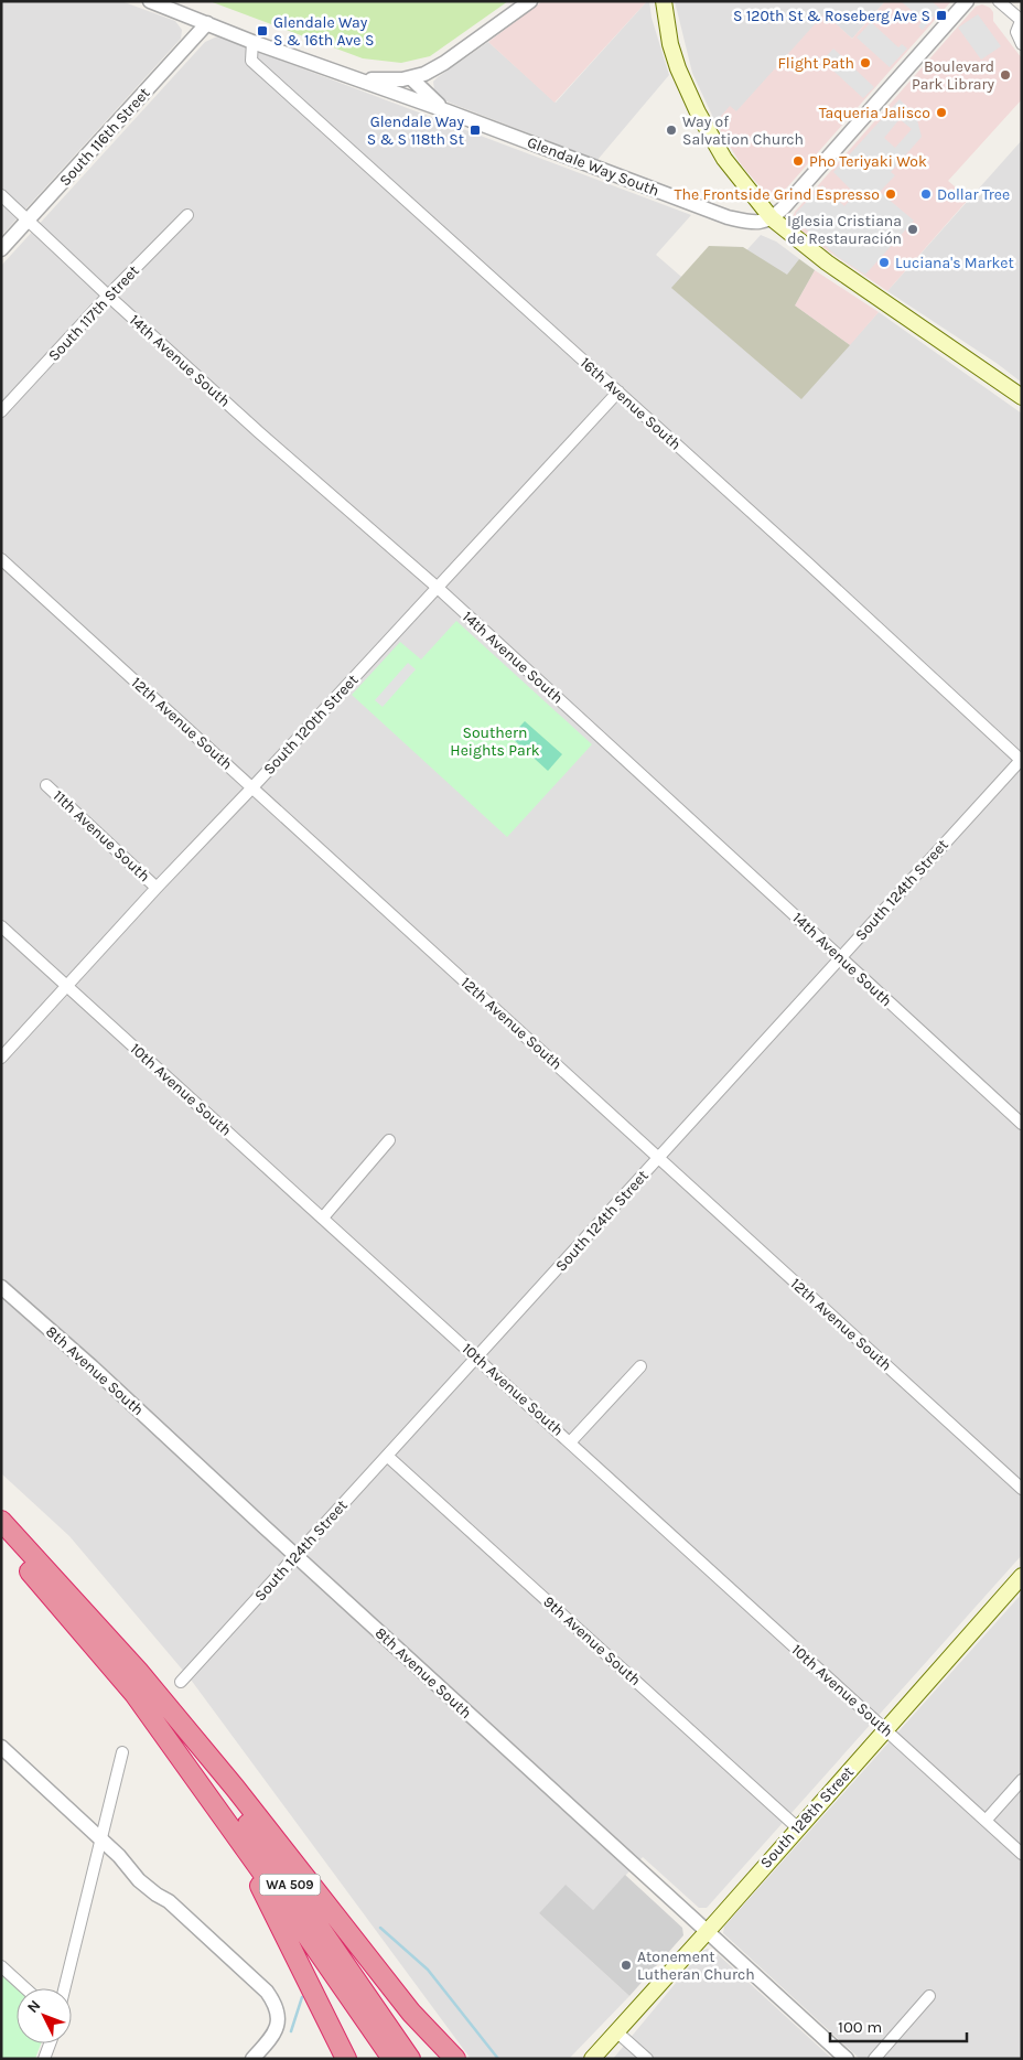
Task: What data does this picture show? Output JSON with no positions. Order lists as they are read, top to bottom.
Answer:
{
  "streets": {
    "highway": ["WA 509"],
    "main road": ["South 128th Street"],
    "street": [
      "South 116th Street",
      "Glendale Way South",
      "South 117th Street",
      "14th Avenue South",
      "16th Avenue South",
      "12th Avenue South",
      "South 120th Street",
      "11th Avenue South",
      "South 124th Street",
      "10th Avenue South",
      "8th Avenue South",
      "9th Avenue South"
    ]
  },
  "crossings": [
    ["South 116th Street", "Glendale Way South"],
    ["South 116th Street", "14th Avenue South"],
    ["Glendale Way South", "16th Avenue South"],
    ["South 117th Street", "14th Avenue South"],
    ["14th Avenue South", "South 120th Street"],
    ["14th Avenue South", "South 124th Street"],
    ["16th Avenue South", "South 120th Street"],
    ["16th Avenue South", "South 124th Street"],
    ["12th Avenue South", "South 120th Street"],
    ["12th Avenue South", "South 124th Street"],
    ["South 120th Street", "11th Avenue South"],
    ["South 120th Street", "10th Avenue South"],
    ["South 124th Street", "10th Avenue South"],
    ["South 124th Street", "8th Avenue South"],
    ["South 124th Street", "9th Avenue South"],
    ["10th Avenue South", "South 128th Street"],
    ["8th Avenue South", "South 128th Street"],
    ["9th Avenue South", "South 128th Street"]
  ],
  "parks": ["Southern Heights Park"],
  "places": {
    "transit": ["S 120th St & Roseberg Ave S", "Glendale Way S & 16th Ave S", "Glendale Way S & S 118th St"],
    "other": [
      "Flight Path",
      "Boulevard Park Library",
      "Taqueria Jalisco",
      "Way of Salvation Church",
      "Pho Teriyaki Wok",
      "The Frontside Grind Espresso",
      "Dollar Tree",
      "Iglesia Cristiana de Restauración",
      "Luciana's Market",
      "Atonement Lutheran Church"
    ]
  },
  "scale_bar": "100 m",
  "north": "top left"
}
